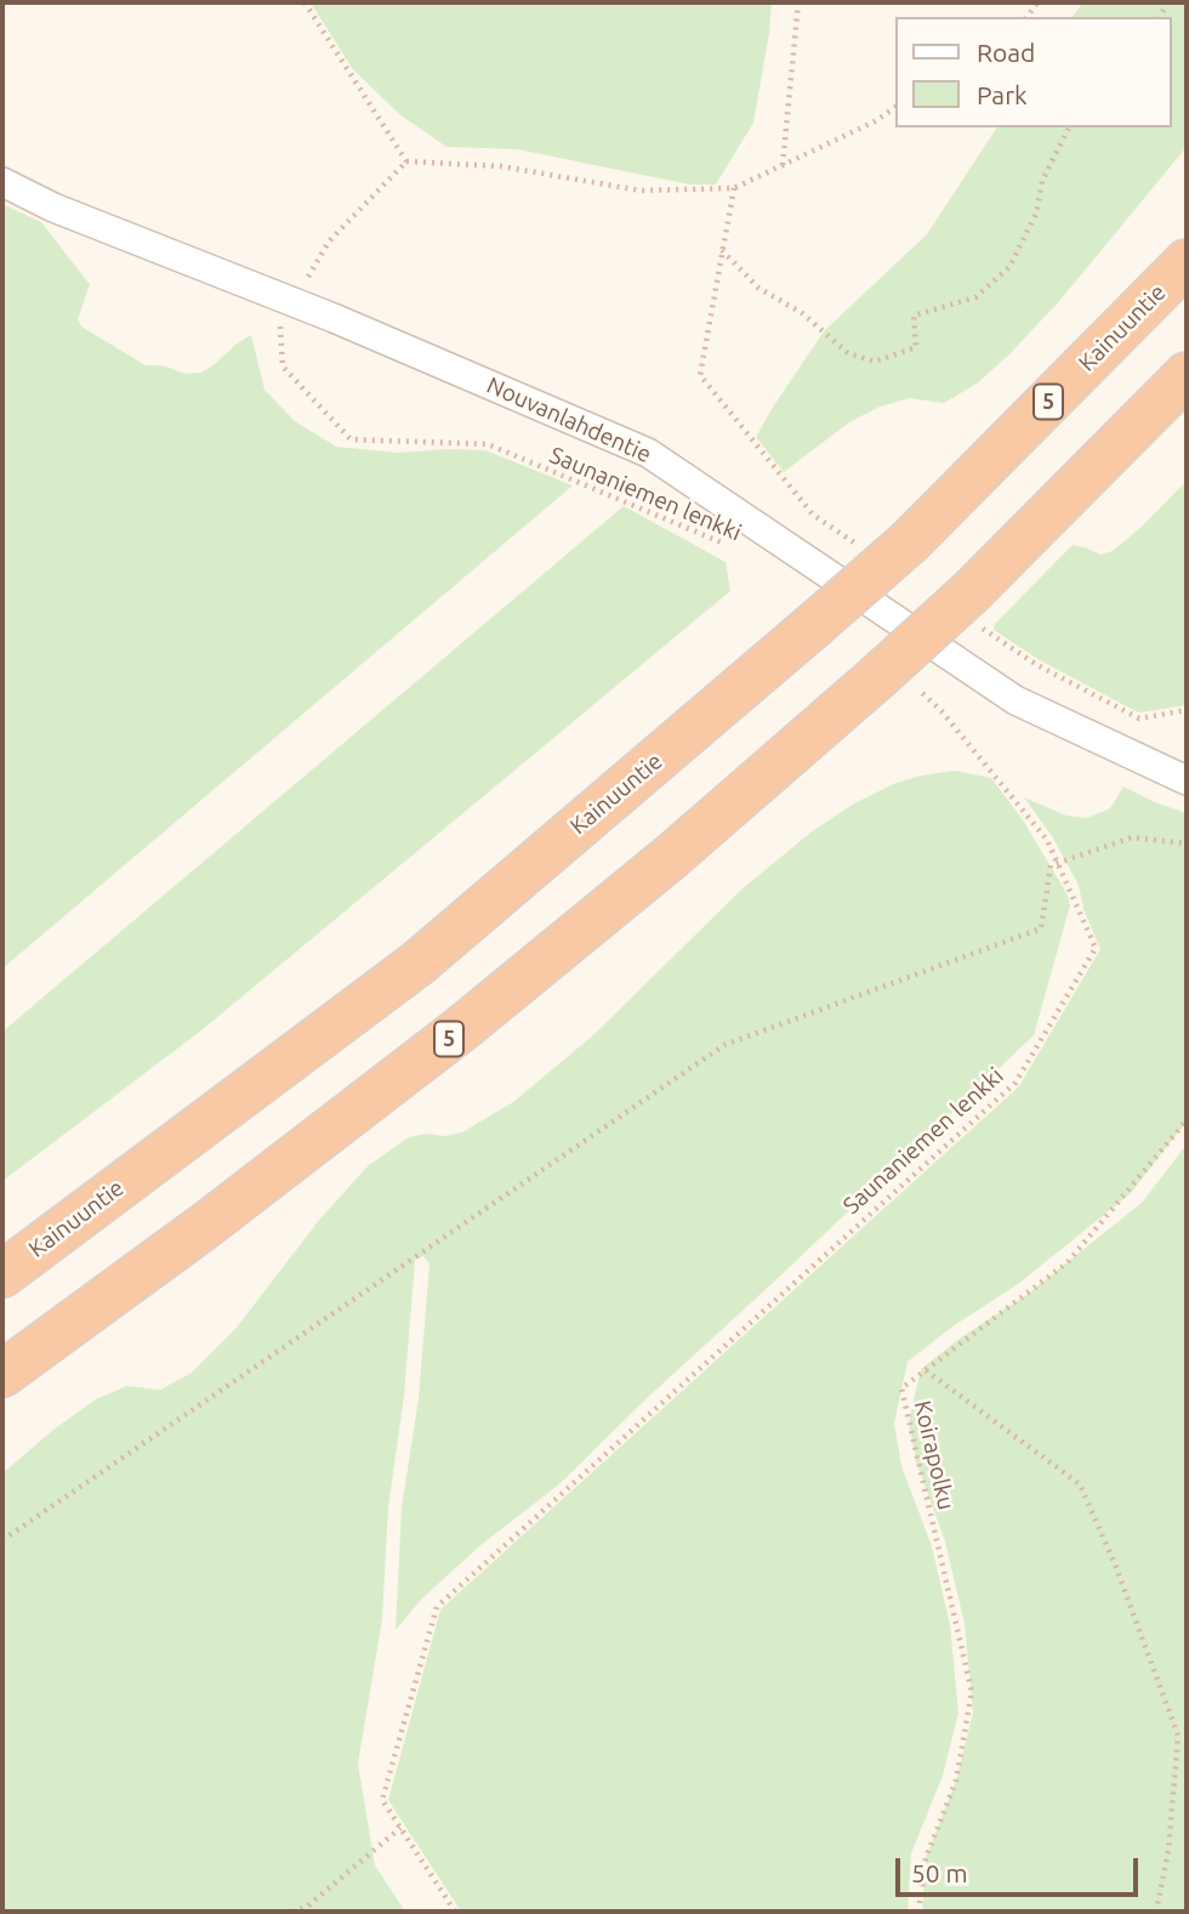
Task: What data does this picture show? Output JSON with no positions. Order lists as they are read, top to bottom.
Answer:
{
  "streets": {
    "highway": ["Kainuuntie", "5"],
    "street": ["Nouvanlahdentie"],
    "path": ["Saunaniemen lenkki", "Koirapolku"]
  },
  "crossings": [
    ["5", "Saunaniemen lenkki"],
    ["Nouvanlahdentie", "Saunaniemen lenkki"]
  ],
  "legend": ["Road", "Park"],
  "scale_bar": "50 m"
}
